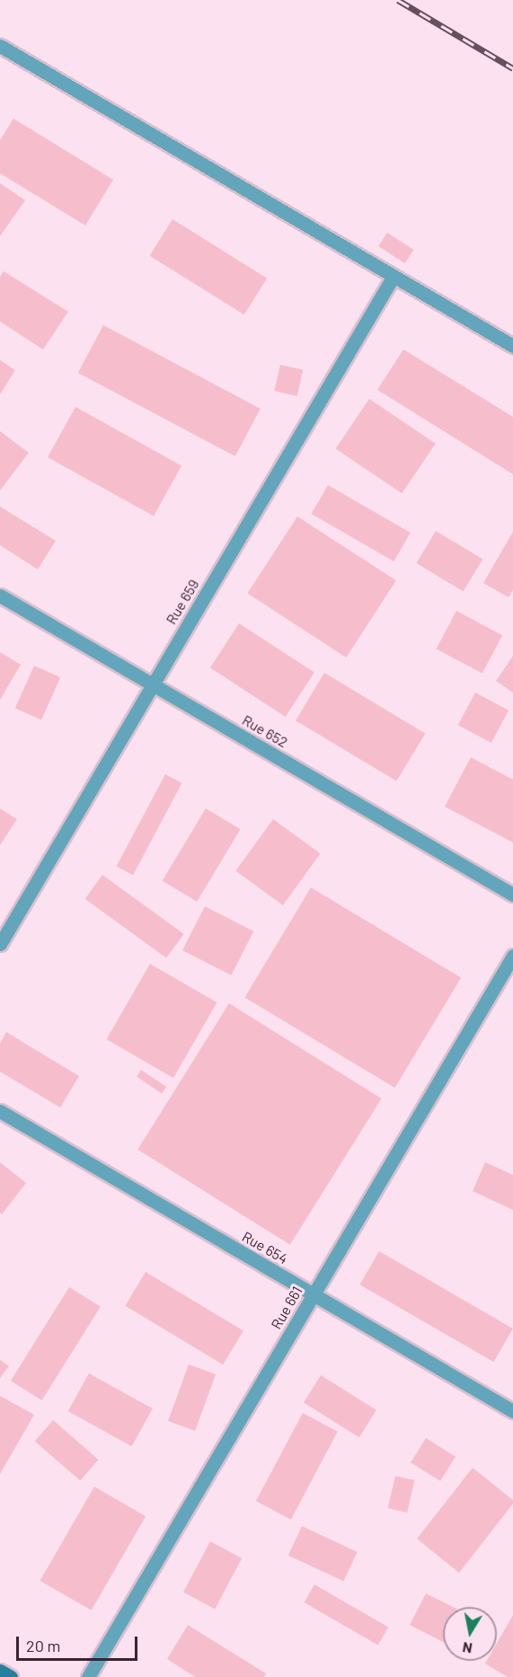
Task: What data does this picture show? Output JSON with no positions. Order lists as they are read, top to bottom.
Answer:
{
  "streets": {
    "street": [
      "Rue 659",
      "Rue 652",
      "Rue 654",
      "Rue 661"
    ]
  },
  "crossings": [
    ["Rue 659", "Rue 652"],
    ["Rue 654", "Rue 661"]
  ],
  "scale_bar": "20 m",
  "north": "bottom"
}
